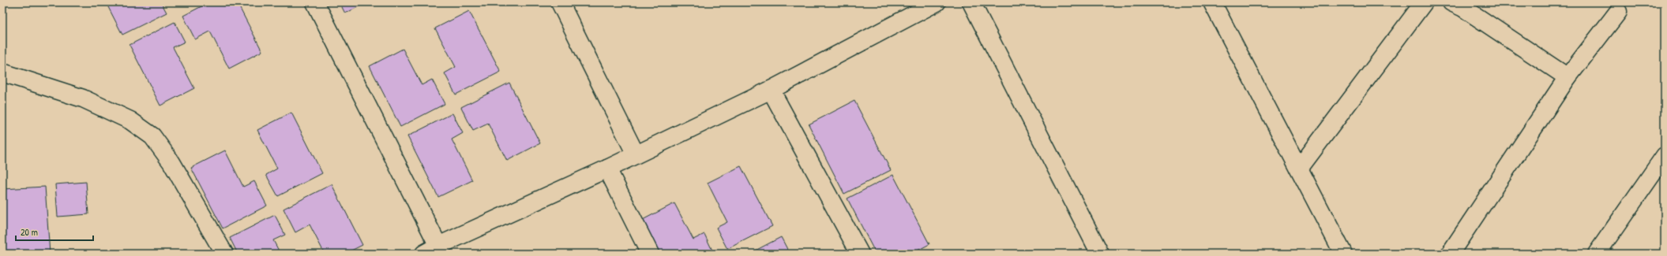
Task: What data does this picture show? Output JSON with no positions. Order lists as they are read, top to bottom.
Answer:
{
  "scale_bar": "20 m"
}
